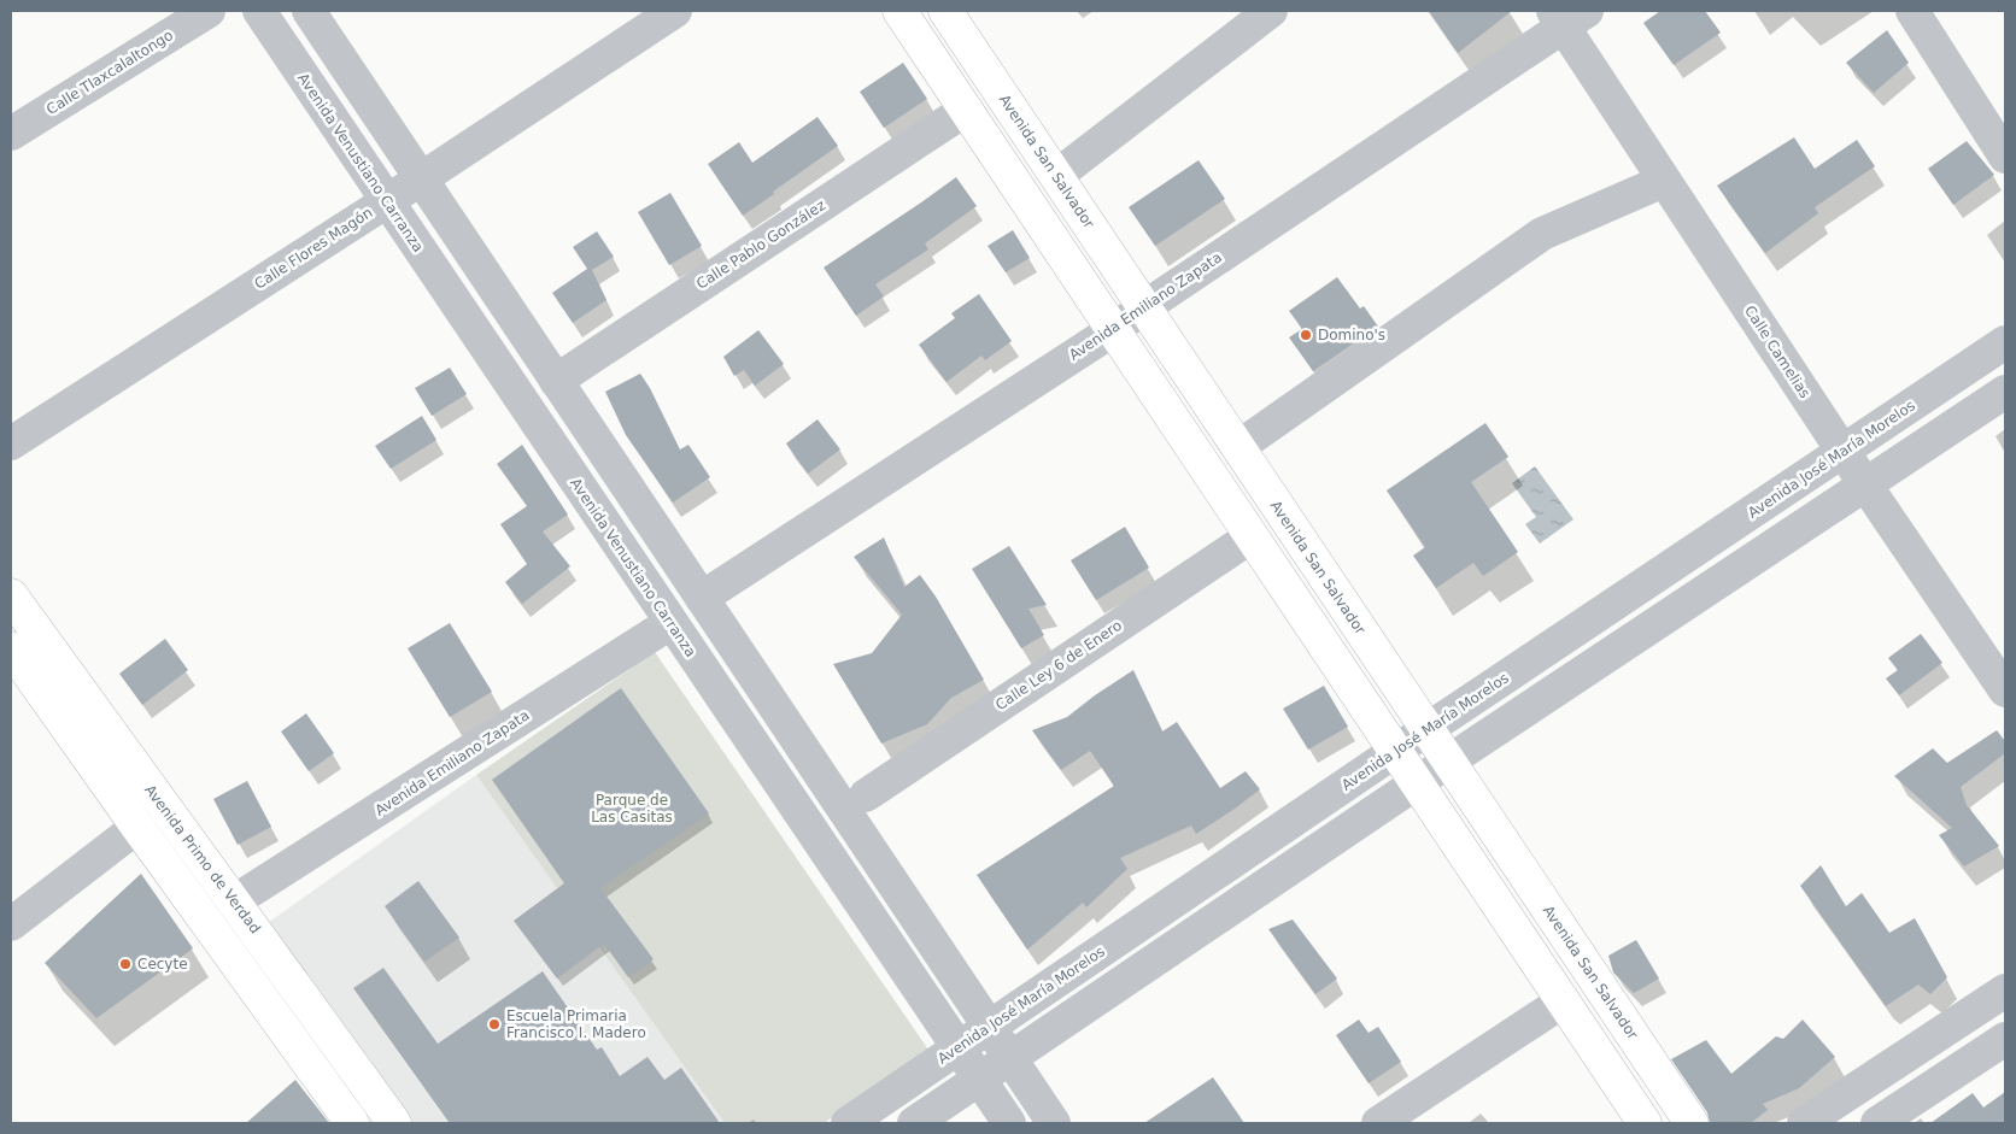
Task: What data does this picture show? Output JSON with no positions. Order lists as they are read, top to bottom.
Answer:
{
  "streets": {
    "main road": ["Avenida San Salvador", "Avenida Primo de Verdad"],
    "street": [
      "Calle Tlaxcalaltongo",
      "Avenida Venustiano Carranza",
      "Calle Pablo González",
      "Calle Flores Magón",
      "Avenida Emiliano Zapata",
      "Calle Camelias",
      "Avenida José María Morelos",
      "Calle Ley 6 de Enero"
    ]
  },
  "crossings": [
    ["Avenida San Salvador", "Avenida Emiliano Zapata"],
    ["Avenida San Salvador", "Avenida José María Morelos"],
    ["Avenida Venustiano Carranza", "Calle Flores Magón"],
    ["Avenida Venustiano Carranza", "Avenida Emiliano Zapata"],
    ["Avenida Venustiano Carranza", "Avenida José María Morelos"],
    ["Avenida Emiliano Zapata", "Calle Camelias"],
    ["Avenida Emiliano Zapata", "Avenida Primo de Verdad"],
    ["Calle Camelias", "Avenida José María Morelos"]
  ],
  "parks": ["Parque de Las Casitas"],
  "places": ["Domino's", "Cecyte", "Escuela Primaria Francisco I. Madero"]
}
